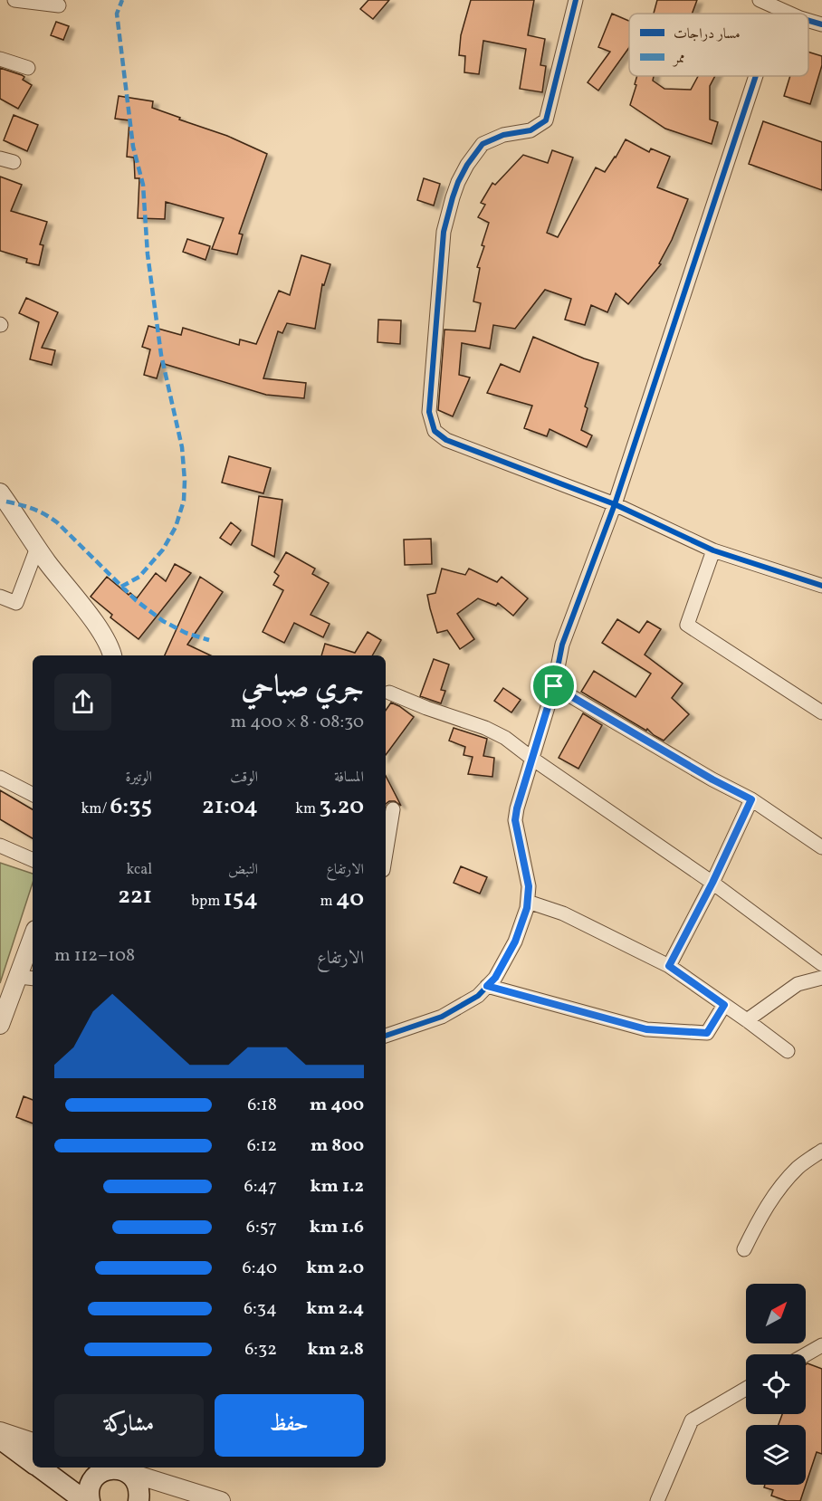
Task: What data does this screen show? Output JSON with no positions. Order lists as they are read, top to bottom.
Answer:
{
  "legend": ["مسار دراجات", "ممر"],
  "north": "top right",
  "page": {
    "heading": ["جري صباحي", "08:30 · 8 × 400 m"],
    "stats": [
      ["المسافة", "3.20 km"],
      ["الوقت", "21:04"],
      ["الوتيرة", "6:35 /km"],
      ["الارتفاع", "40 m"],
      ["النبض", "154 bpm"],
      ["kcal", "221"]
    ],
    "chart": ["الارتفاع", "108–112 m"],
    "list": [
      {
        "name": "400 m",
        "note": "6:18"
      },
      {
        "name": "800 m",
        "note": "6:12"
      },
      {
        "name": "1.2 km",
        "note": "6:47"
      },
      {
        "name": "1.6 km",
        "note": "6:57"
      },
      {
        "name": "2.0 km",
        "note": "6:40"
      },
      {
        "name": "2.4 km",
        "note": "6:34"
      },
      {
        "name": "2.8 km",
        "note": "6:32"
      }
    ],
    "buttons": ["حفظ", "مشاركة"]
  }
}
